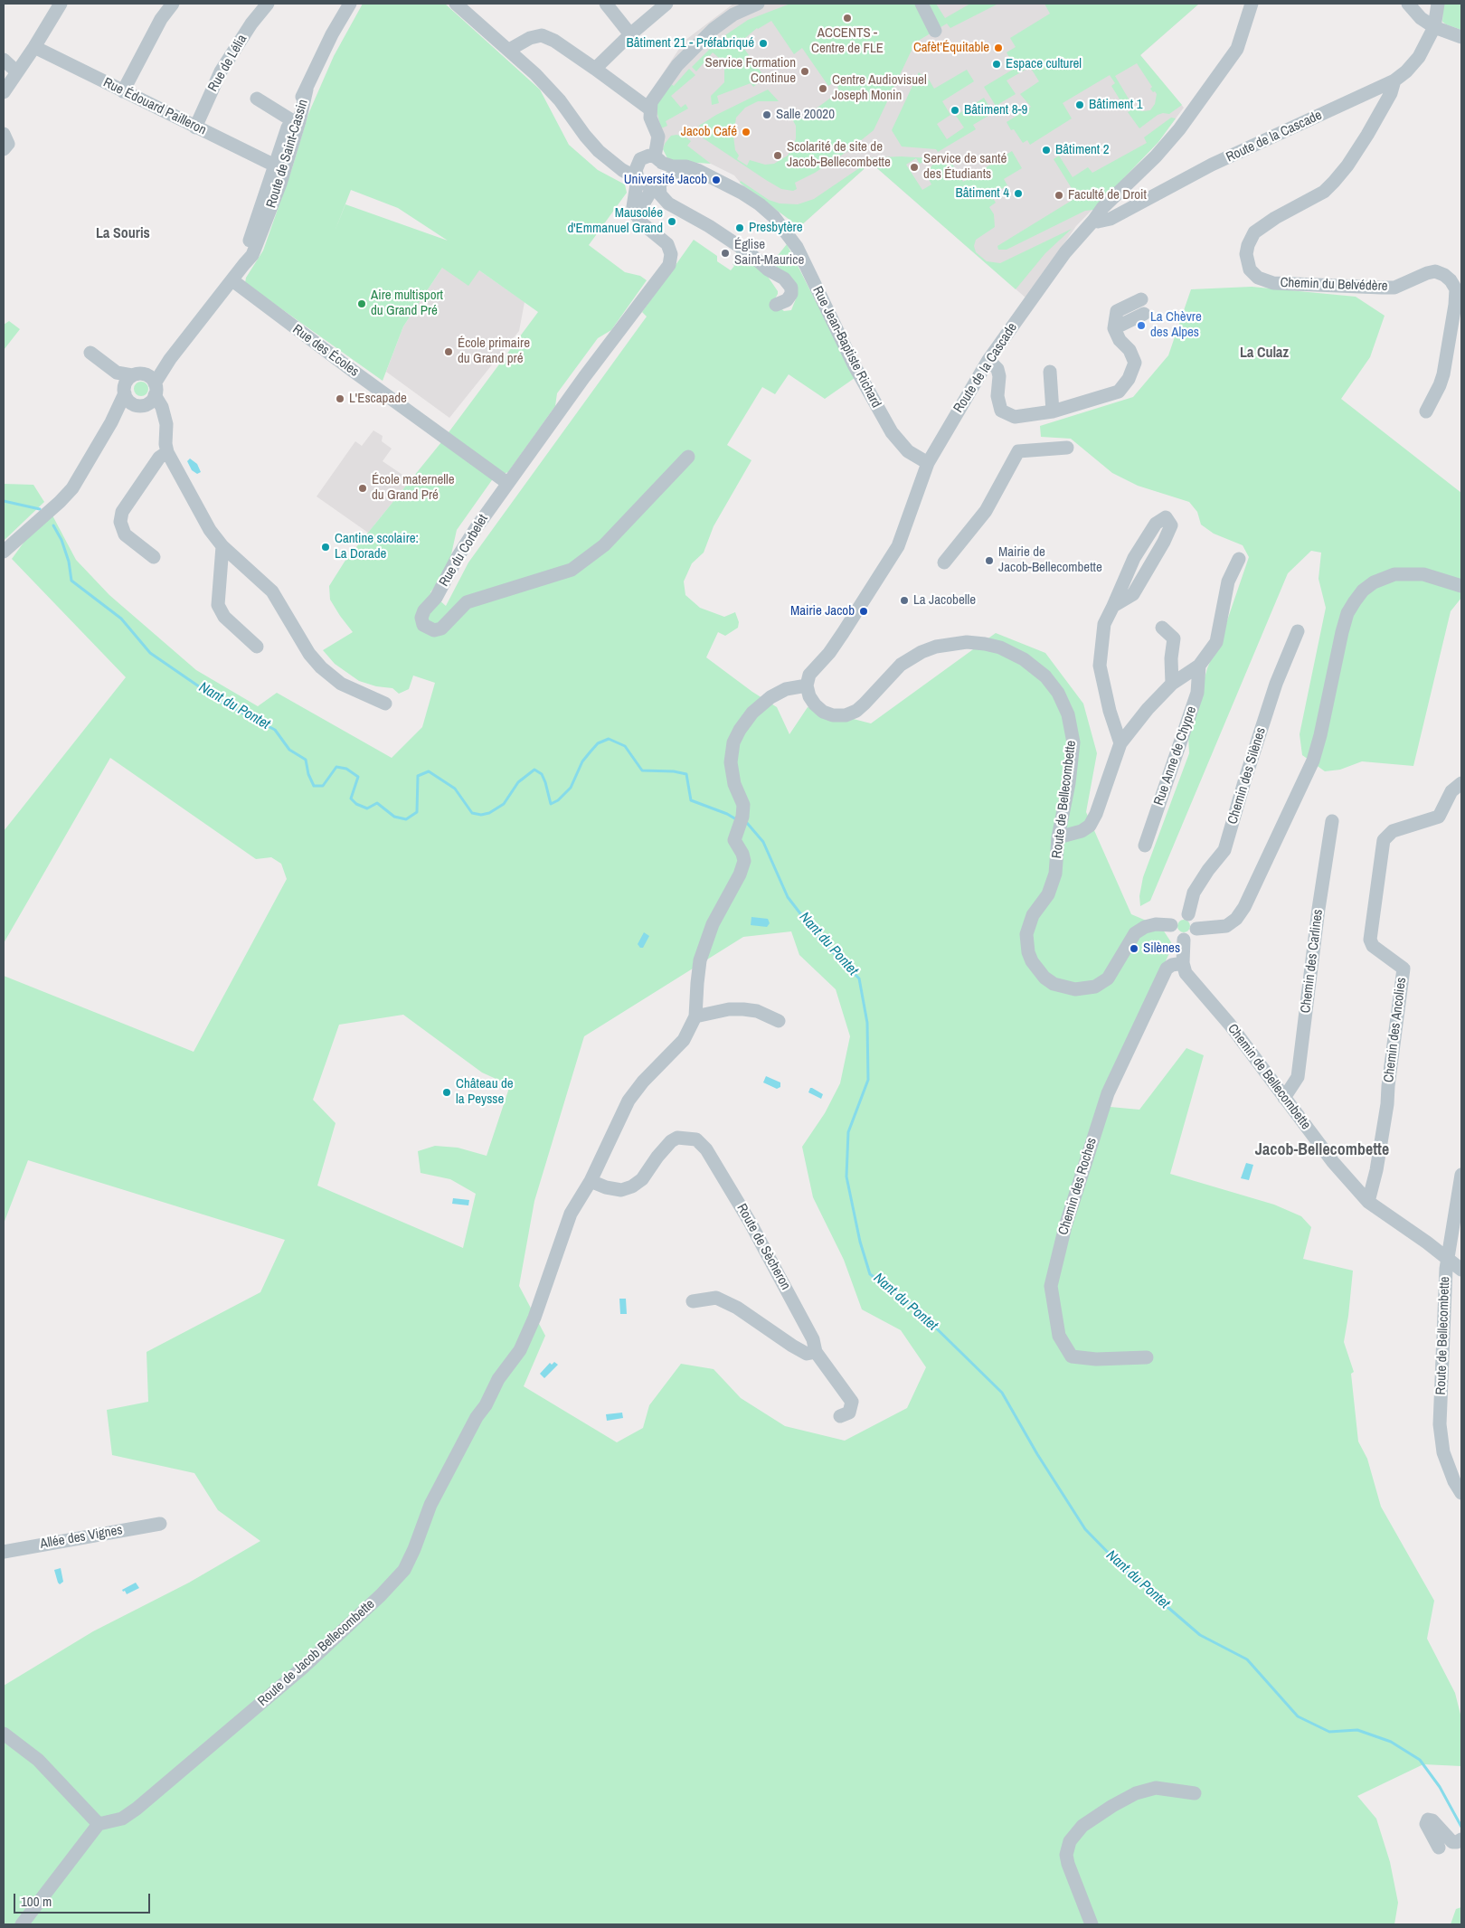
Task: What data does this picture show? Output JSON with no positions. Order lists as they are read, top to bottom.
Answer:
{
  "streets": {
    "street": [
      "Rue de Lélia",
      "Rue Édouard Pailleron",
      "Route de la Cascade",
      "Route de Saint-Cassin",
      "Chemin du Belvédère",
      "Rue Jean-Baptiste Richard",
      "Rue des Écoles",
      "Rue du Corbelet",
      "Rue Anne de Chypre",
      "Chemin des Silènes",
      "Route de Bellecombette",
      "Chemin des Carlines",
      "Chemin des Ancolies",
      "Chemin de Bellecombette",
      "Chemin des Roches",
      "Route de Sècheron",
      "Allée des Vignes",
      "Route de Jacob Bellecombette"
    ]
  },
  "crossings": [
    ["Rue de Lélia", "Rue Édouard Pailleron"],
    ["Rue Édouard Pailleron", "Route de Saint-Cassin"],
    ["Route de la Cascade", "Chemin du Belvédère"],
    ["Route de la Cascade", "Rue Jean-Baptiste Richard"],
    ["Route de Saint-Cassin", "Rue des Écoles"],
    ["Rue des Écoles", "Rue du Corbelet"],
    ["Chemin des Silènes", "Route de Bellecombette"],
    ["Route de Bellecombette", "Chemin de Bellecombette"],
    ["Chemin des Carlines", "Chemin de Bellecombette"],
    ["Chemin des Ancolies", "Chemin de Bellecombette"],
    ["Chemin de Bellecombette", "Chemin des Roches"],
    ["Route de Sècheron", "Route de Jacob Bellecombette"]
  ],
  "districts": ["La Souris", "La Culaz", "Jacob-Bellecombette"],
  "water": ["Nant du Pontet"],
  "places": [
    "ACCENTS - Centre de FLE",
    "Bâtiment 21 - Préfabriqué",
    "Cafèt’Équitable",
    "Espace culturel",
    "Service Formation Continue",
    "Centre Audiovisuel Joseph Monin",
    "Bâtiment 1",
    "Bâtiment 8-9",
    "Salle 20020",
    "Jacob Café",
    "Bâtiment 2",
    "Scolarité de site de Jacob-Bellecombette",
    "Service de santé des Étudiants",
    "Université Jacob",
    "Bâtiment 4",
    "Faculté de Droit",
    "Mausolée d'Emmanuel Grand",
    "Presbytère",
    "Église Saint-Maurice",
    "Aire multisport du Grand Pré",
    "La Chèvre des Alpes",
    "École primaire du Grand pré",
    "L'Escapade",
    "École maternelle du Grand Pré",
    "Cantine scolaire: La Dorade",
    "Mairie de Jacob-Bellecombette",
    "La Jacobelle",
    "Mairie Jacob",
    "Silènes",
    "Château de la Peysse"
  ],
  "scale_bar": "100 m"
}
